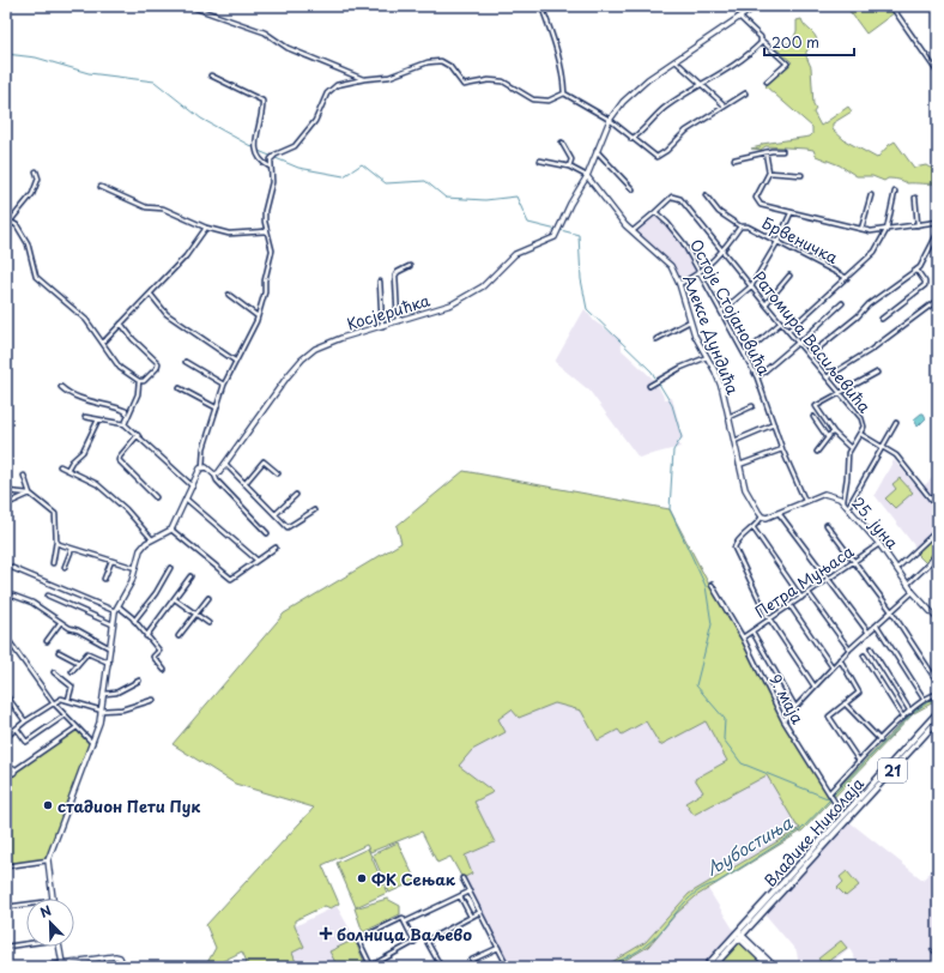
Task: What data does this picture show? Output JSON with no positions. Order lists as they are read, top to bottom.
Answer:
{
  "streets": {
    "main road": ["21", "Владике Николаја"],
    "street": [
      "Брвеничка",
      "Остоје Стојановића",
      "Косјерићка",
      "Алексе Дундића",
      "Ратомира Васиљевића",
      "25. јуна",
      "Петра Муњаса",
      "9. маја"
    ]
  },
  "crossings": [
    ["Остоје Стојановића", "Ратомира Васиљевића"],
    ["Остоје Стојановића", "25. јуна"],
    ["Косјерићка", "Алексе Дундића"],
    ["Алексе Дундића", "25. јуна"],
    ["25. јуна", "Петра Муњаса"],
    ["Петра Муњаса", "9. маја"],
    ["9. маја", "Владике Николаја"]
  ],
  "water": ["Љубостиња"],
  "places": {
    "other": ["стадион Пети Пук", "ФК Сењак"],
    "health": ["болница Ваљево"]
  },
  "scale_bar": "200 m",
  "north": "top left"
}
